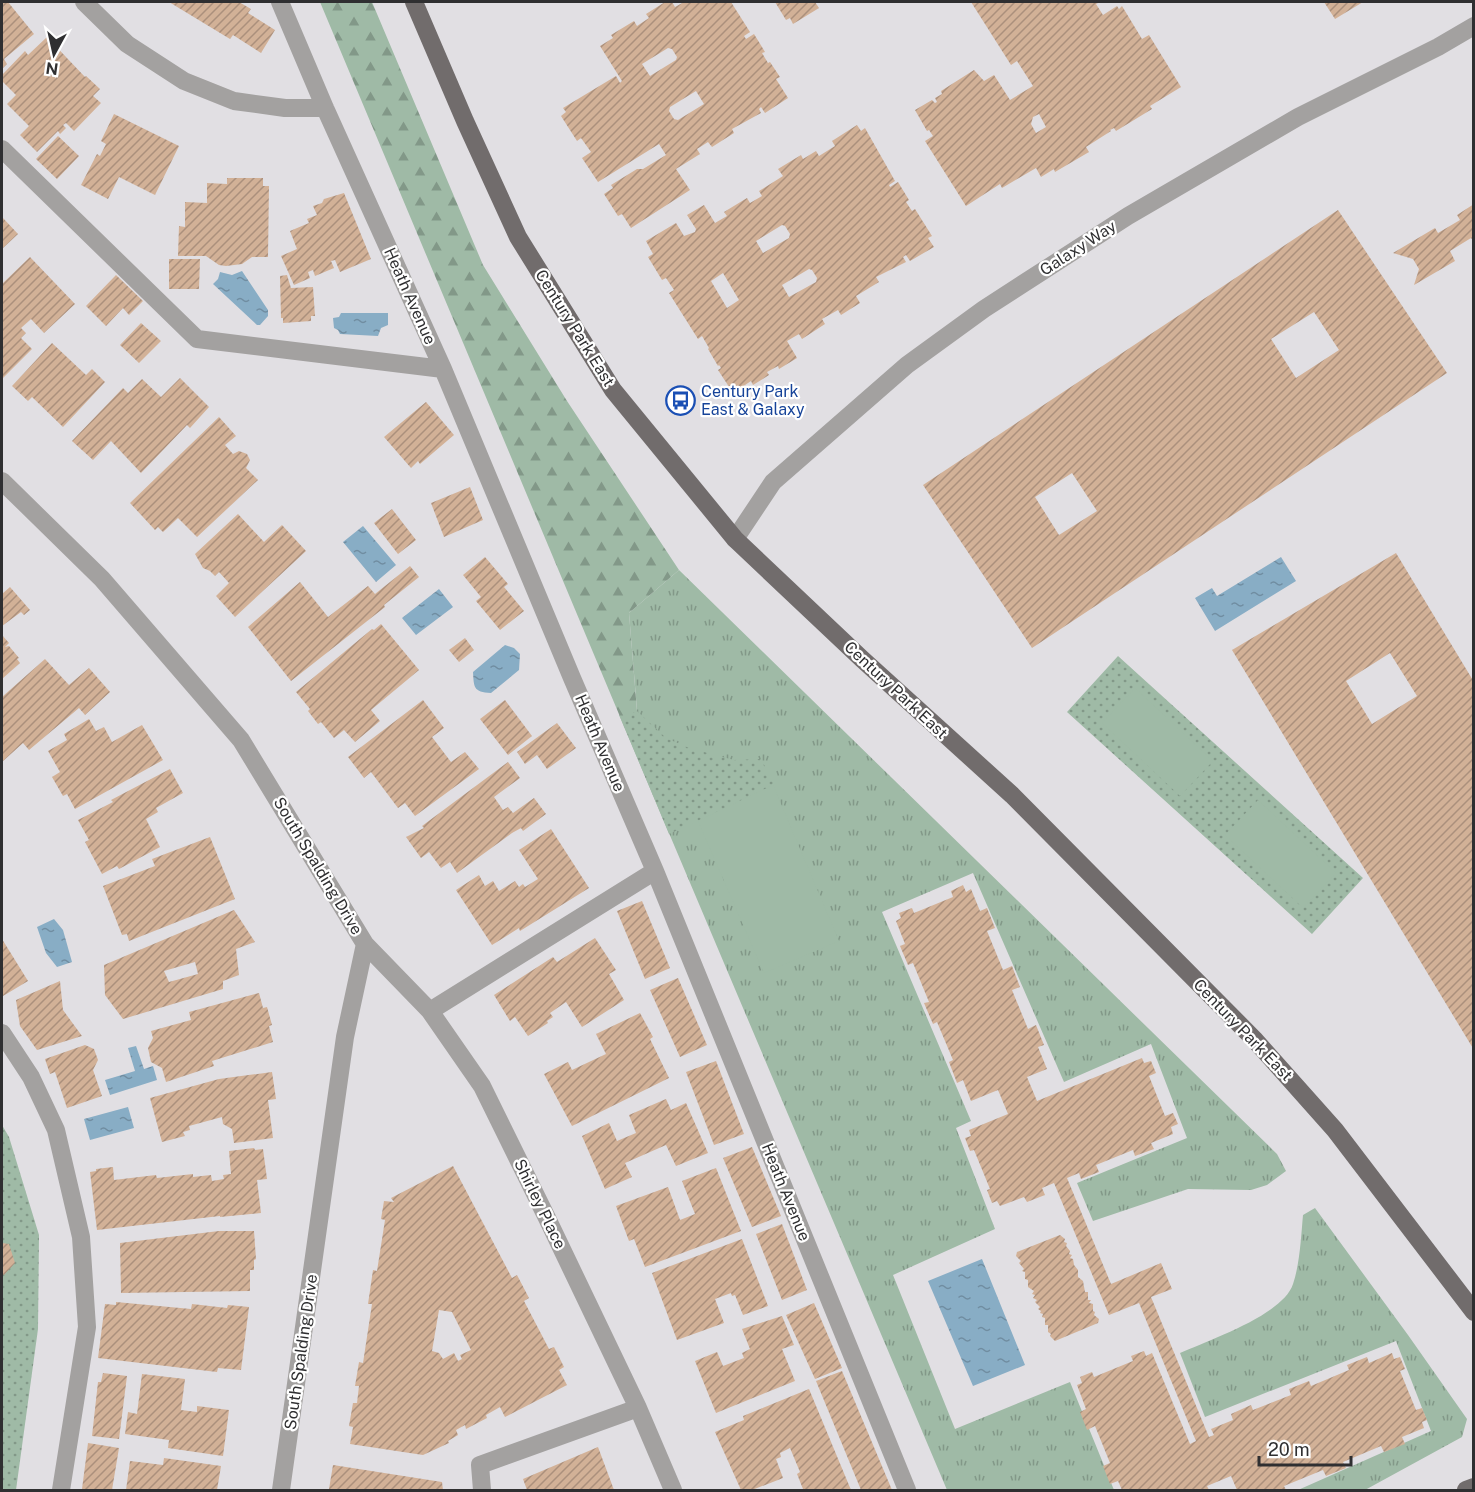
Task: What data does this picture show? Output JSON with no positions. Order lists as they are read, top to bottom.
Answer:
{
  "streets": {
    "main road": ["Century Park East"],
    "street": [
      "Galaxy Way",
      "Heath Avenue",
      "South Spalding Drive",
      "Shirley Place"
    ]
  },
  "crossings": [
    ["Galaxy Way", "Century Park East"],
    ["South Spalding Drive", "Shirley Place"]
  ],
  "places": {
    "bus stop": ["Century Park East & Galaxy"]
  },
  "scale_bar": "20 m",
  "north": "bottom"
}
